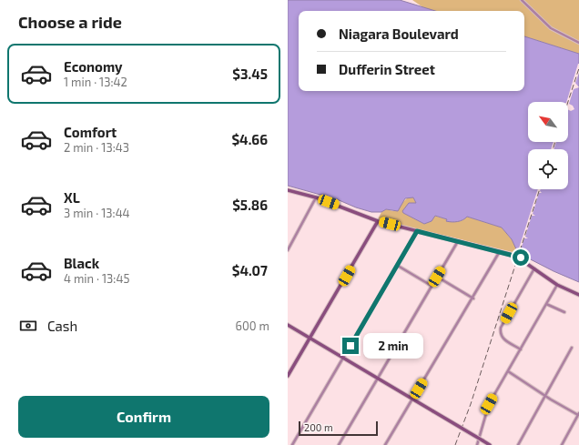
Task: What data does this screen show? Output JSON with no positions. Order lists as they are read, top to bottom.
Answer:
{
  "scale_bar": "200 m",
  "north": "top left",
  "page": {
    "heading": "Choose a ride",
    "banner": ["Niagara Boulevard", "Dufferin Street"],
    "list": [
      {
        "name": "Economy",
        "note": "1 min · 13:42",
        "value": "$3.45"
      },
      {
        "name": "Comfort",
        "note": "2 min · 13:43",
        "value": "$4.66"
      },
      {
        "name": "XL",
        "note": "3 min · 13:44",
        "value": "$5.86"
      },
      {
        "name": "Black",
        "note": "4 min · 13:45",
        "value": "$4.07"
      }
    ],
    "pay": ["Cash", "600 m"],
    "bubble": "2 min",
    "buttons": "Confirm",
    "scale": "200 m"
  }
}
